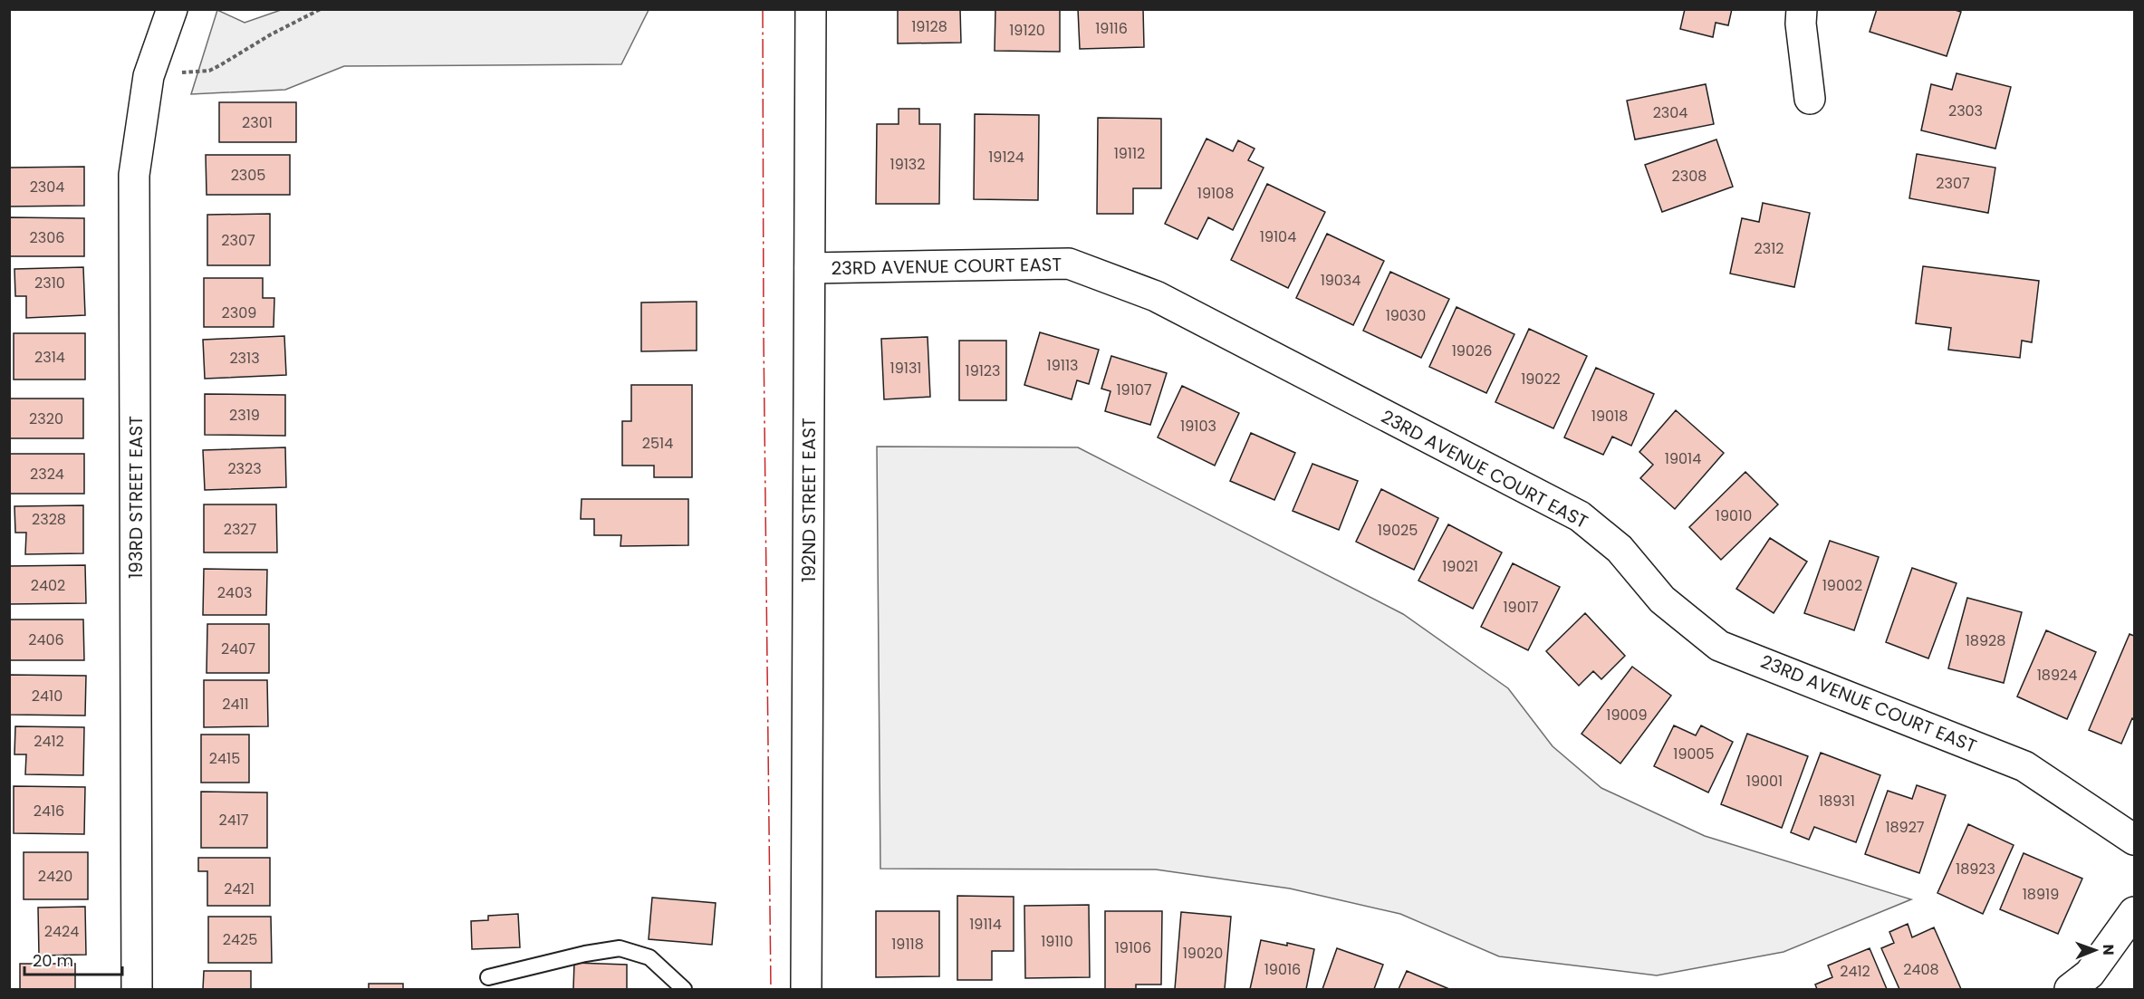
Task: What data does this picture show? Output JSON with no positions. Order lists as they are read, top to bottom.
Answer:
{
  "streets": {
    "street": ["23RD AVENUE COURT EAST", "193RD STREET EAST", "192ND STREET EAST"]
  },
  "crossings": [
    ["23RD AVENUE COURT EAST", "192ND STREET EAST"]
  ],
  "house_numbers": [
    "19128",
    "19116",
    "19120",
    "2303",
    "2304",
    "2301",
    "19112",
    "19124",
    "19132",
    "2305",
    "2308",
    "2307",
    "2304",
    "19108",
    "19104",
    "2306",
    "2307",
    "2312",
    "19034",
    "2310",
    "2309",
    "19030",
    "19026",
    "2314",
    "2313",
    "19113",
    "19131",
    "19123",
    "19022",
    "19107",
    "2319",
    "19018",
    "2320",
    "19103",
    "2514",
    "19014",
    "2323",
    "2324",
    "19010",
    "2328",
    "2327",
    "19025",
    "19021",
    "2402",
    "19002",
    "2403",
    "19017",
    "2406",
    "18928",
    "2407",
    "18924",
    "2410",
    "2411",
    "19009",
    "2412",
    "19005",
    "2415",
    "19001",
    "18931",
    "2416",
    "2417",
    "18927",
    "18923",
    "2420",
    "2421",
    "18919",
    "19114",
    "2424",
    "2425",
    "19110",
    "19118",
    "19106",
    "19020",
    "19016",
    "2408",
    "2412"
  ],
  "scale_bar": "20 m",
  "north": "right"
}
